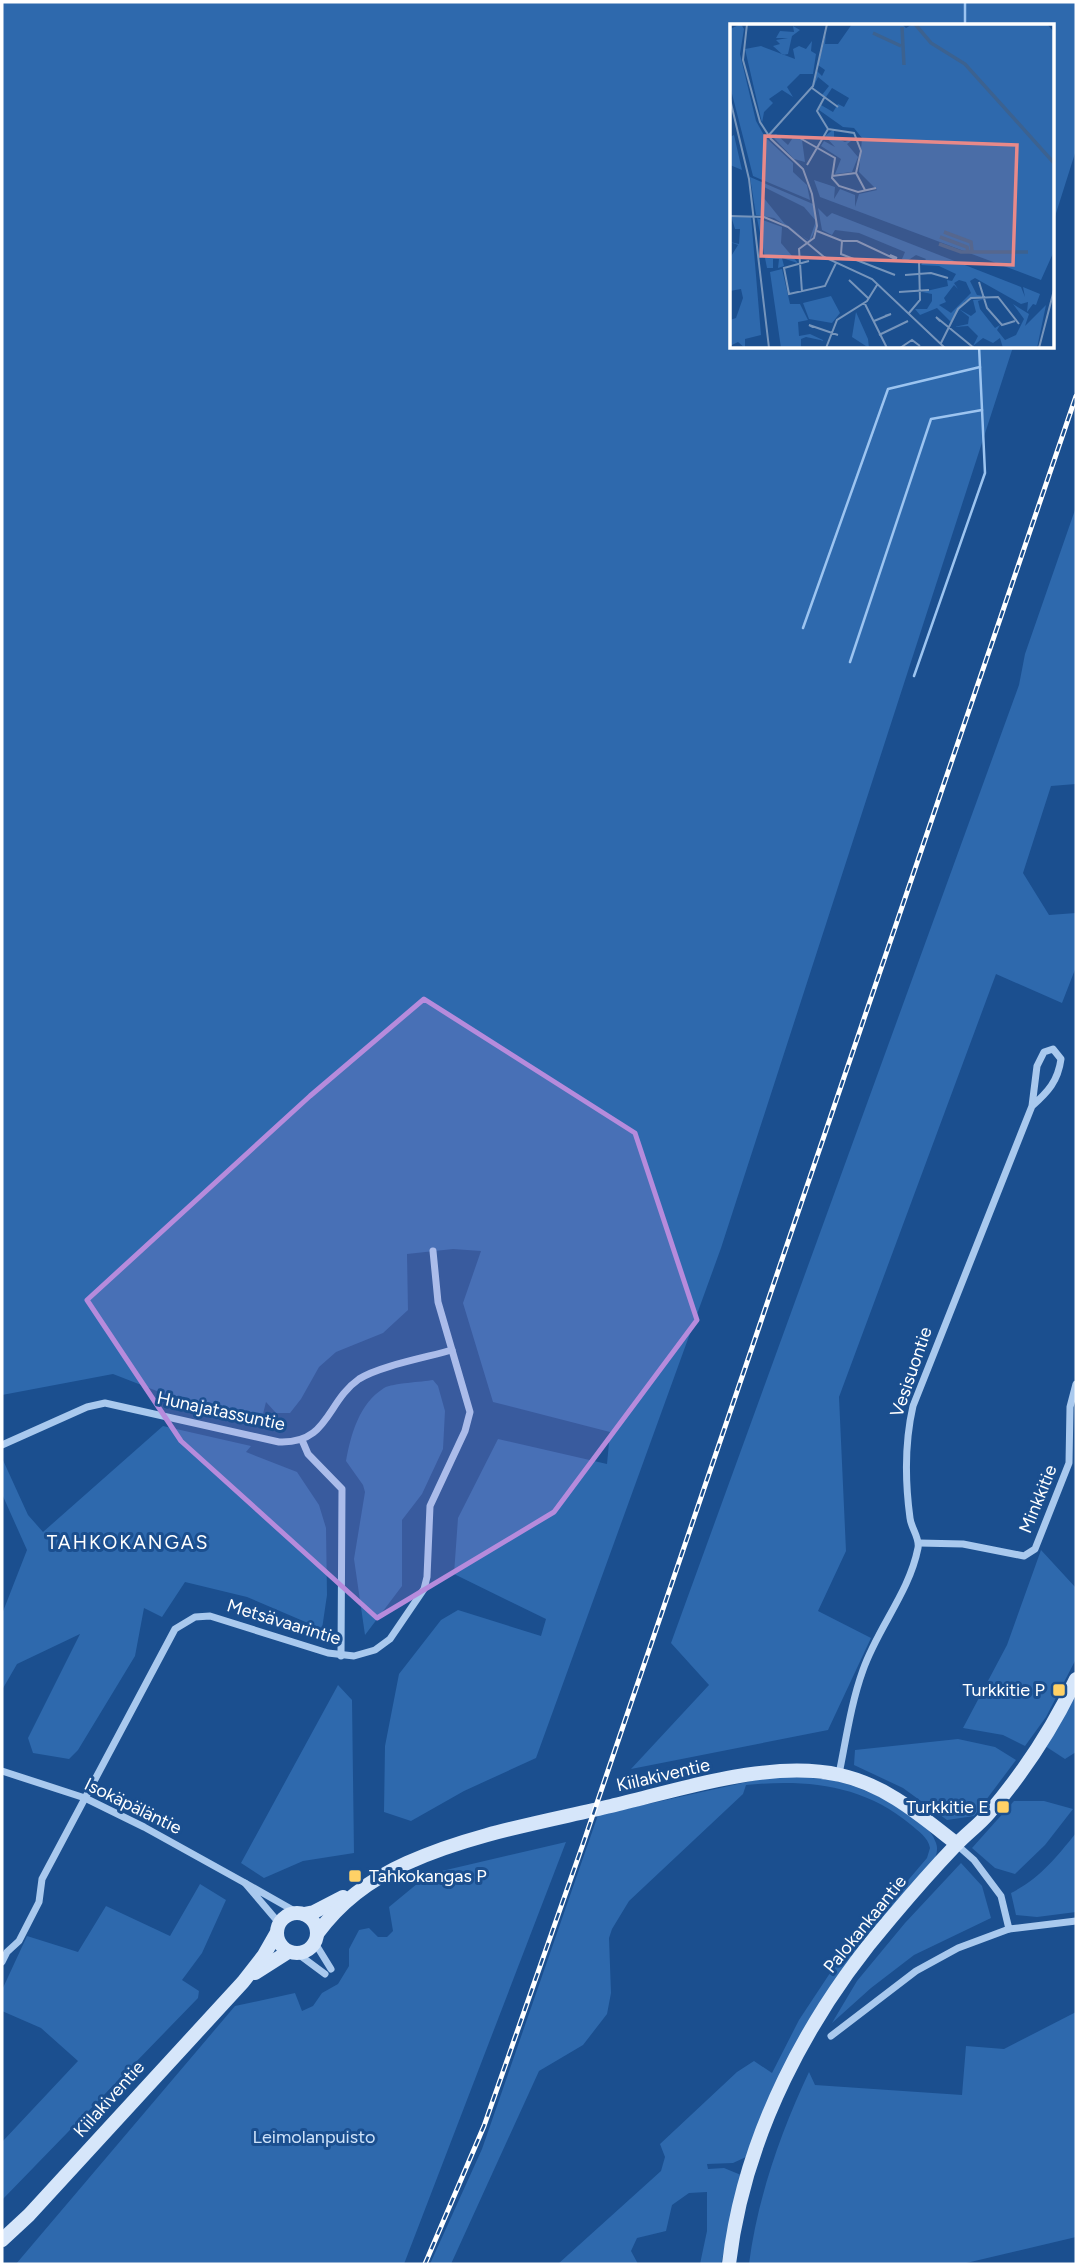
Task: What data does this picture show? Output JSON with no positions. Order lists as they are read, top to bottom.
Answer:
{
  "streets": {
    "street": [
      "Vesisuontie",
      "Hunajatassuntie",
      "Minkkitie",
      "Metsävaarintie",
      "Kiilakiventie",
      "Isokäpäläntie",
      "Palokankaantie"
    ]
  },
  "crossings": [
    ["Vesisuontie", "Minkkitie"],
    ["Hunajatassuntie", "Metsävaarintie"],
    ["Metsävaarintie", "Isokäpäläntie"],
    ["Kiilakiventie", "Isokäpäläntie"],
    ["Kiilakiventie", "Palokankaantie"]
  ],
  "districts": ["TAHKOKANGAS"],
  "parks": ["Leimolanpuisto"],
  "places": {
    "transit": ["Turkkitie P", "Turkkitie E", "Tahkokangas P"]
  }
}
